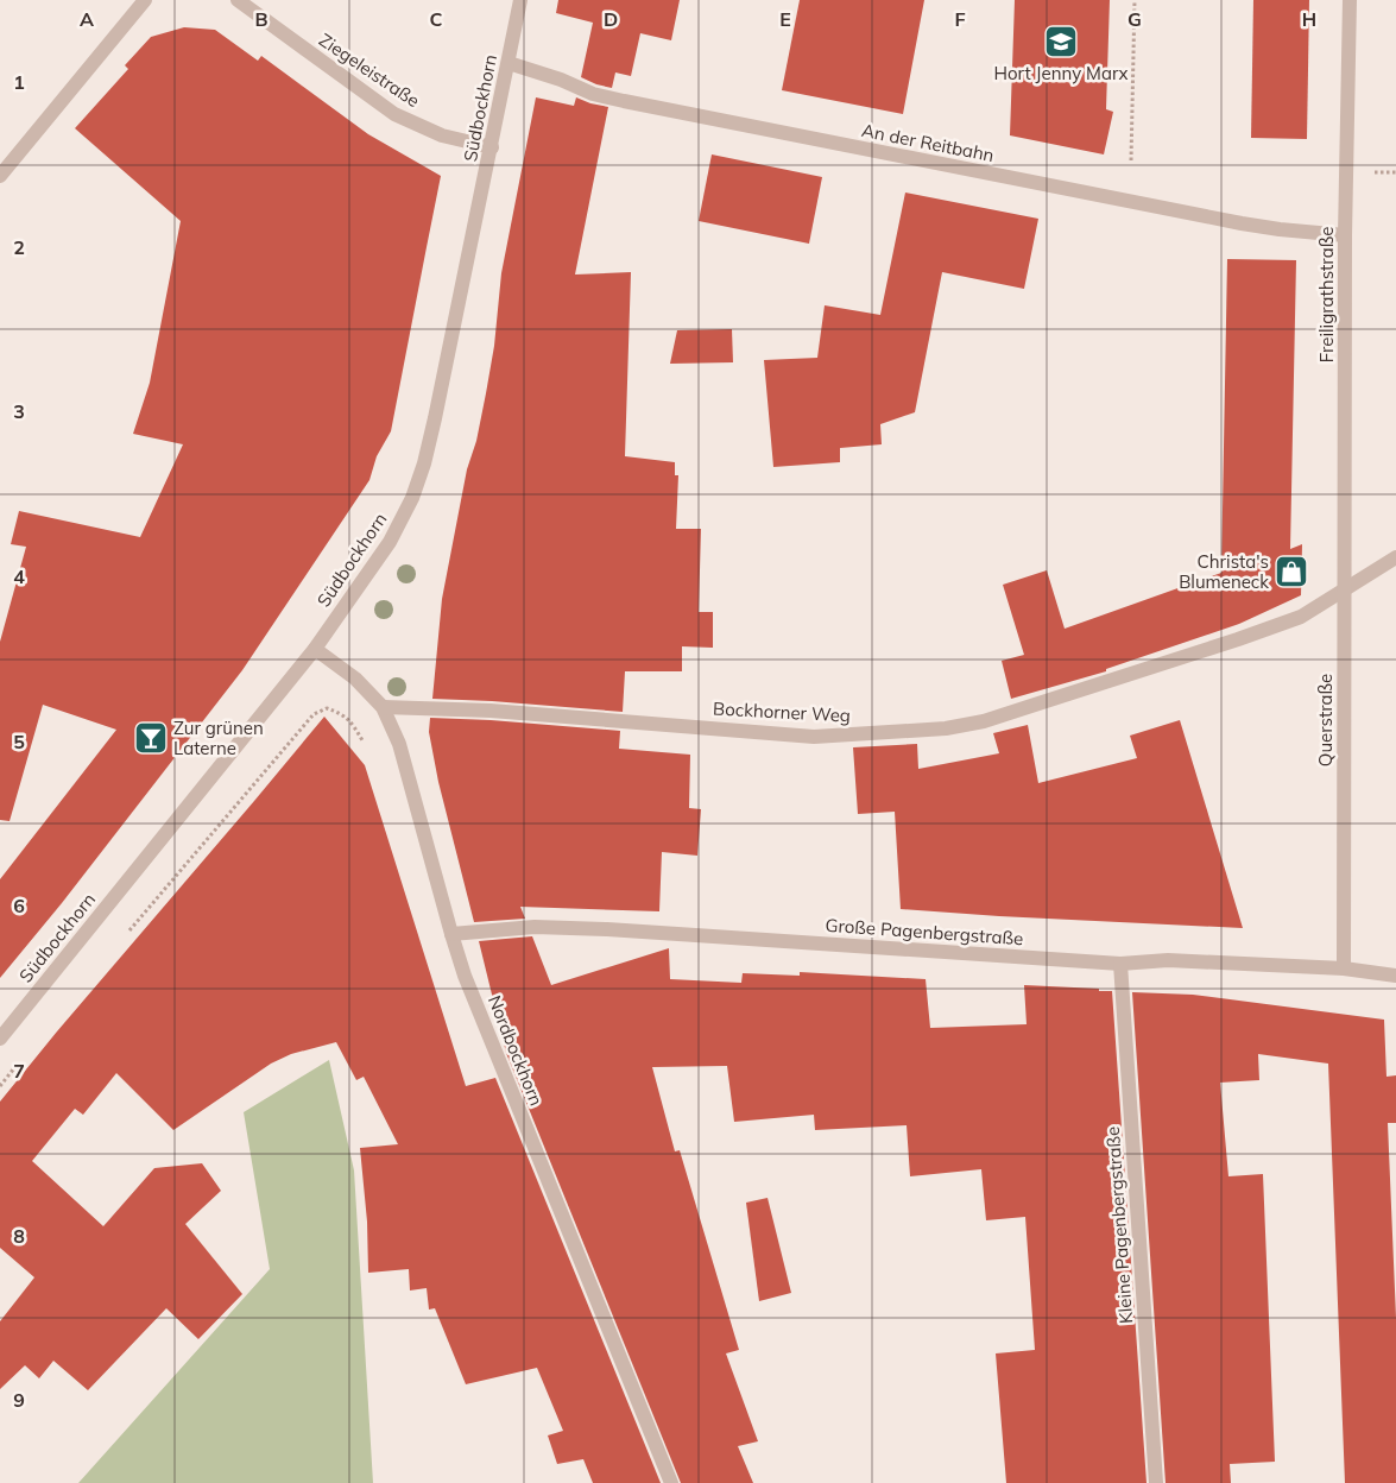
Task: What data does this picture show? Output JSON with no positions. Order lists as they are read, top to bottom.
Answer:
{
  "streets": {
    "street": [
      "Ziegeleistraße",
      "Südbockhorn",
      "An der Reitbahn",
      "Freiligrathstraße",
      "Bockhorner Weg",
      "Querstraße",
      "Große Pagenbergstraße",
      "Nordbockhorn",
      "Kleine Pagenbergstraße"
    ]
  },
  "crossings": [
    ["Ziegeleistraße", "Südbockhorn"],
    ["Südbockhorn", "An der Reitbahn"],
    ["Südbockhorn", "Nordbockhorn"],
    ["An der Reitbahn", "Freiligrathstraße"],
    ["Freiligrathstraße", "Bockhorner Weg"],
    ["Freiligrathstraße", "Querstraße"],
    ["Bockhorner Weg", "Querstraße"],
    ["Bockhorner Weg", "Nordbockhorn"],
    ["Querstraße", "Große Pagenbergstraße"],
    ["Große Pagenbergstraße", "Nordbockhorn"],
    ["Große Pagenbergstraße", "Kleine Pagenbergstraße"]
  ],
  "places": {
    "school or university": ["Hort Jenny Marx"],
    "shop": ["Christa's Blumeneck"],
    "bar": ["Zur grünen Laterne"]
  },
  "grid": {
    "columns": [
      "A",
      "B",
      "C",
      "D",
      "E",
      "F",
      "G",
      "H"
    ],
    "rows": [
      "1",
      "2",
      "3",
      "4",
      "5",
      "6",
      "7",
      "8",
      "9"
    ]
  }
}
